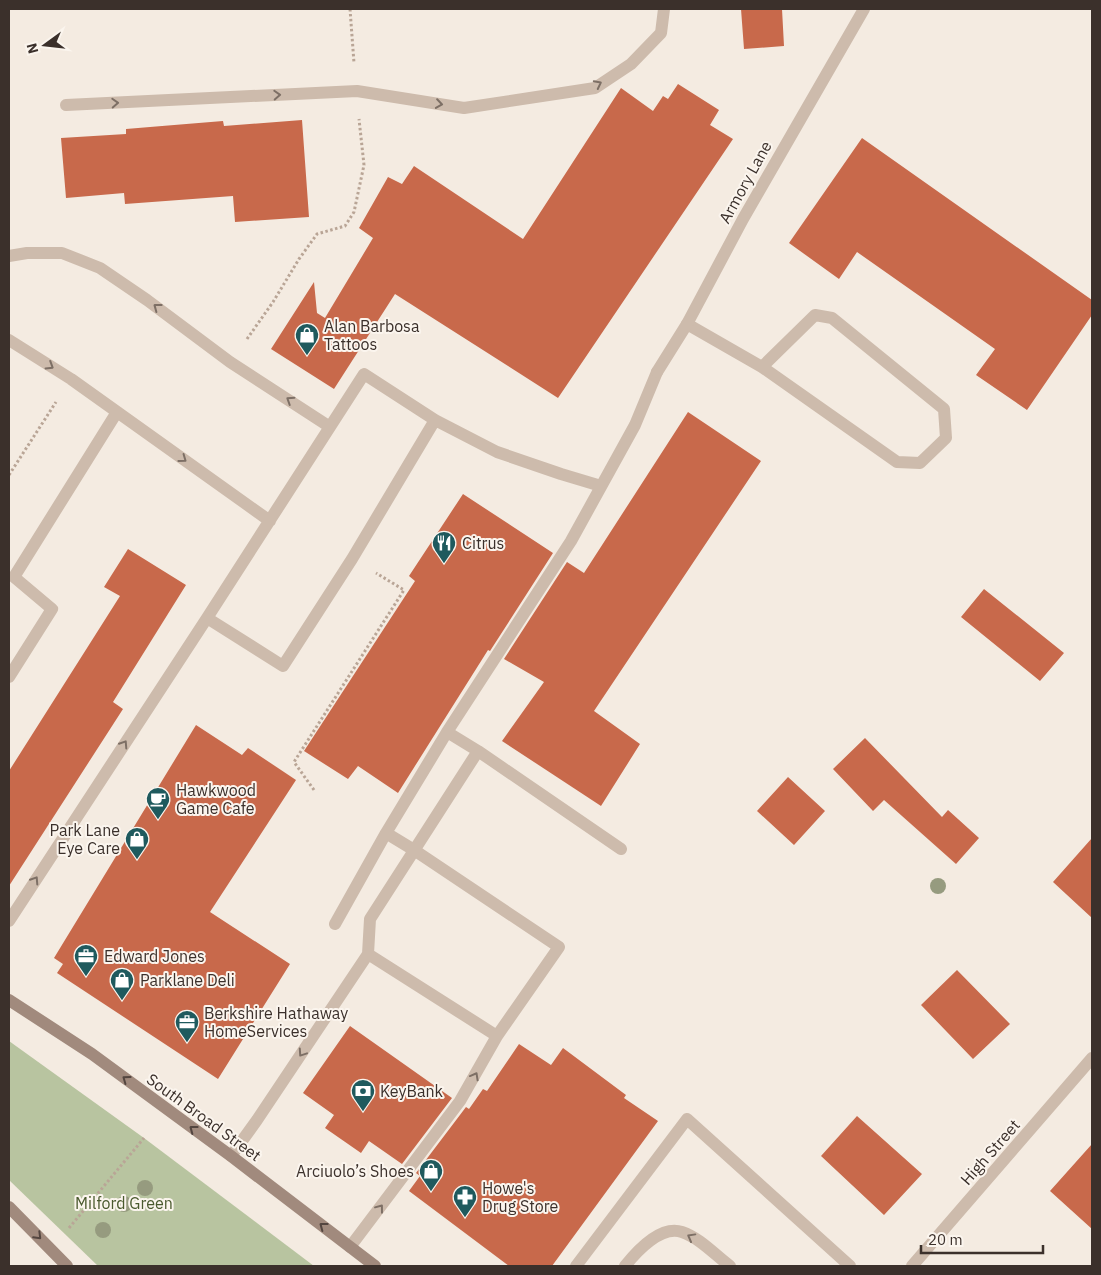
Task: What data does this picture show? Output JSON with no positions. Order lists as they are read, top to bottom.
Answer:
{
  "streets": {
    "main road": ["South Broad Street"],
    "street": ["Armory Lane", "High Street"]
  },
  "one_way": ["South Broad Street"],
  "parks": ["Milford Green"],
  "places": {
    "shop": [
      "Alan Barbosa Tattoos",
      "Park Lane Eye Care",
      "Parklane Deli",
      "Arciuolo’s Shoes"
    ],
    "restaurant": ["Citrus"],
    "cafe": ["Hawkwood Game Cafe"],
    "office": ["Edward Jones", "Berkshire Hathaway HomeServices"],
    "bank": ["KeyBank"],
    "pharmacy": ["Howe's Drug Store"]
  },
  "scale_bar": "20 m",
  "north": "left"
}
